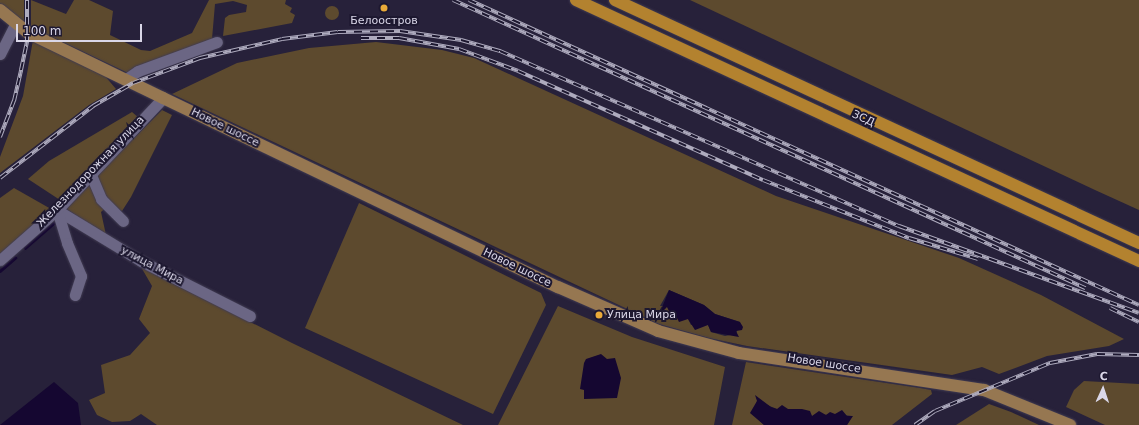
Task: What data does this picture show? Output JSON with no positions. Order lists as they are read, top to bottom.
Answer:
{
  "streets": {
    "highway": ["ЗСД"],
    "main road": ["Новое шоссе"],
    "street": ["Железнодорожная улица", "улица Мира"]
  },
  "crossings": [
    ["Новое шоссе", "Железнодорожная улица"],
    ["Железнодорожная улица", "улица Мира"]
  ],
  "places": ["Белоостров", "Улица Мира"],
  "scale_bar": "100 m",
  "north": "top"
}
